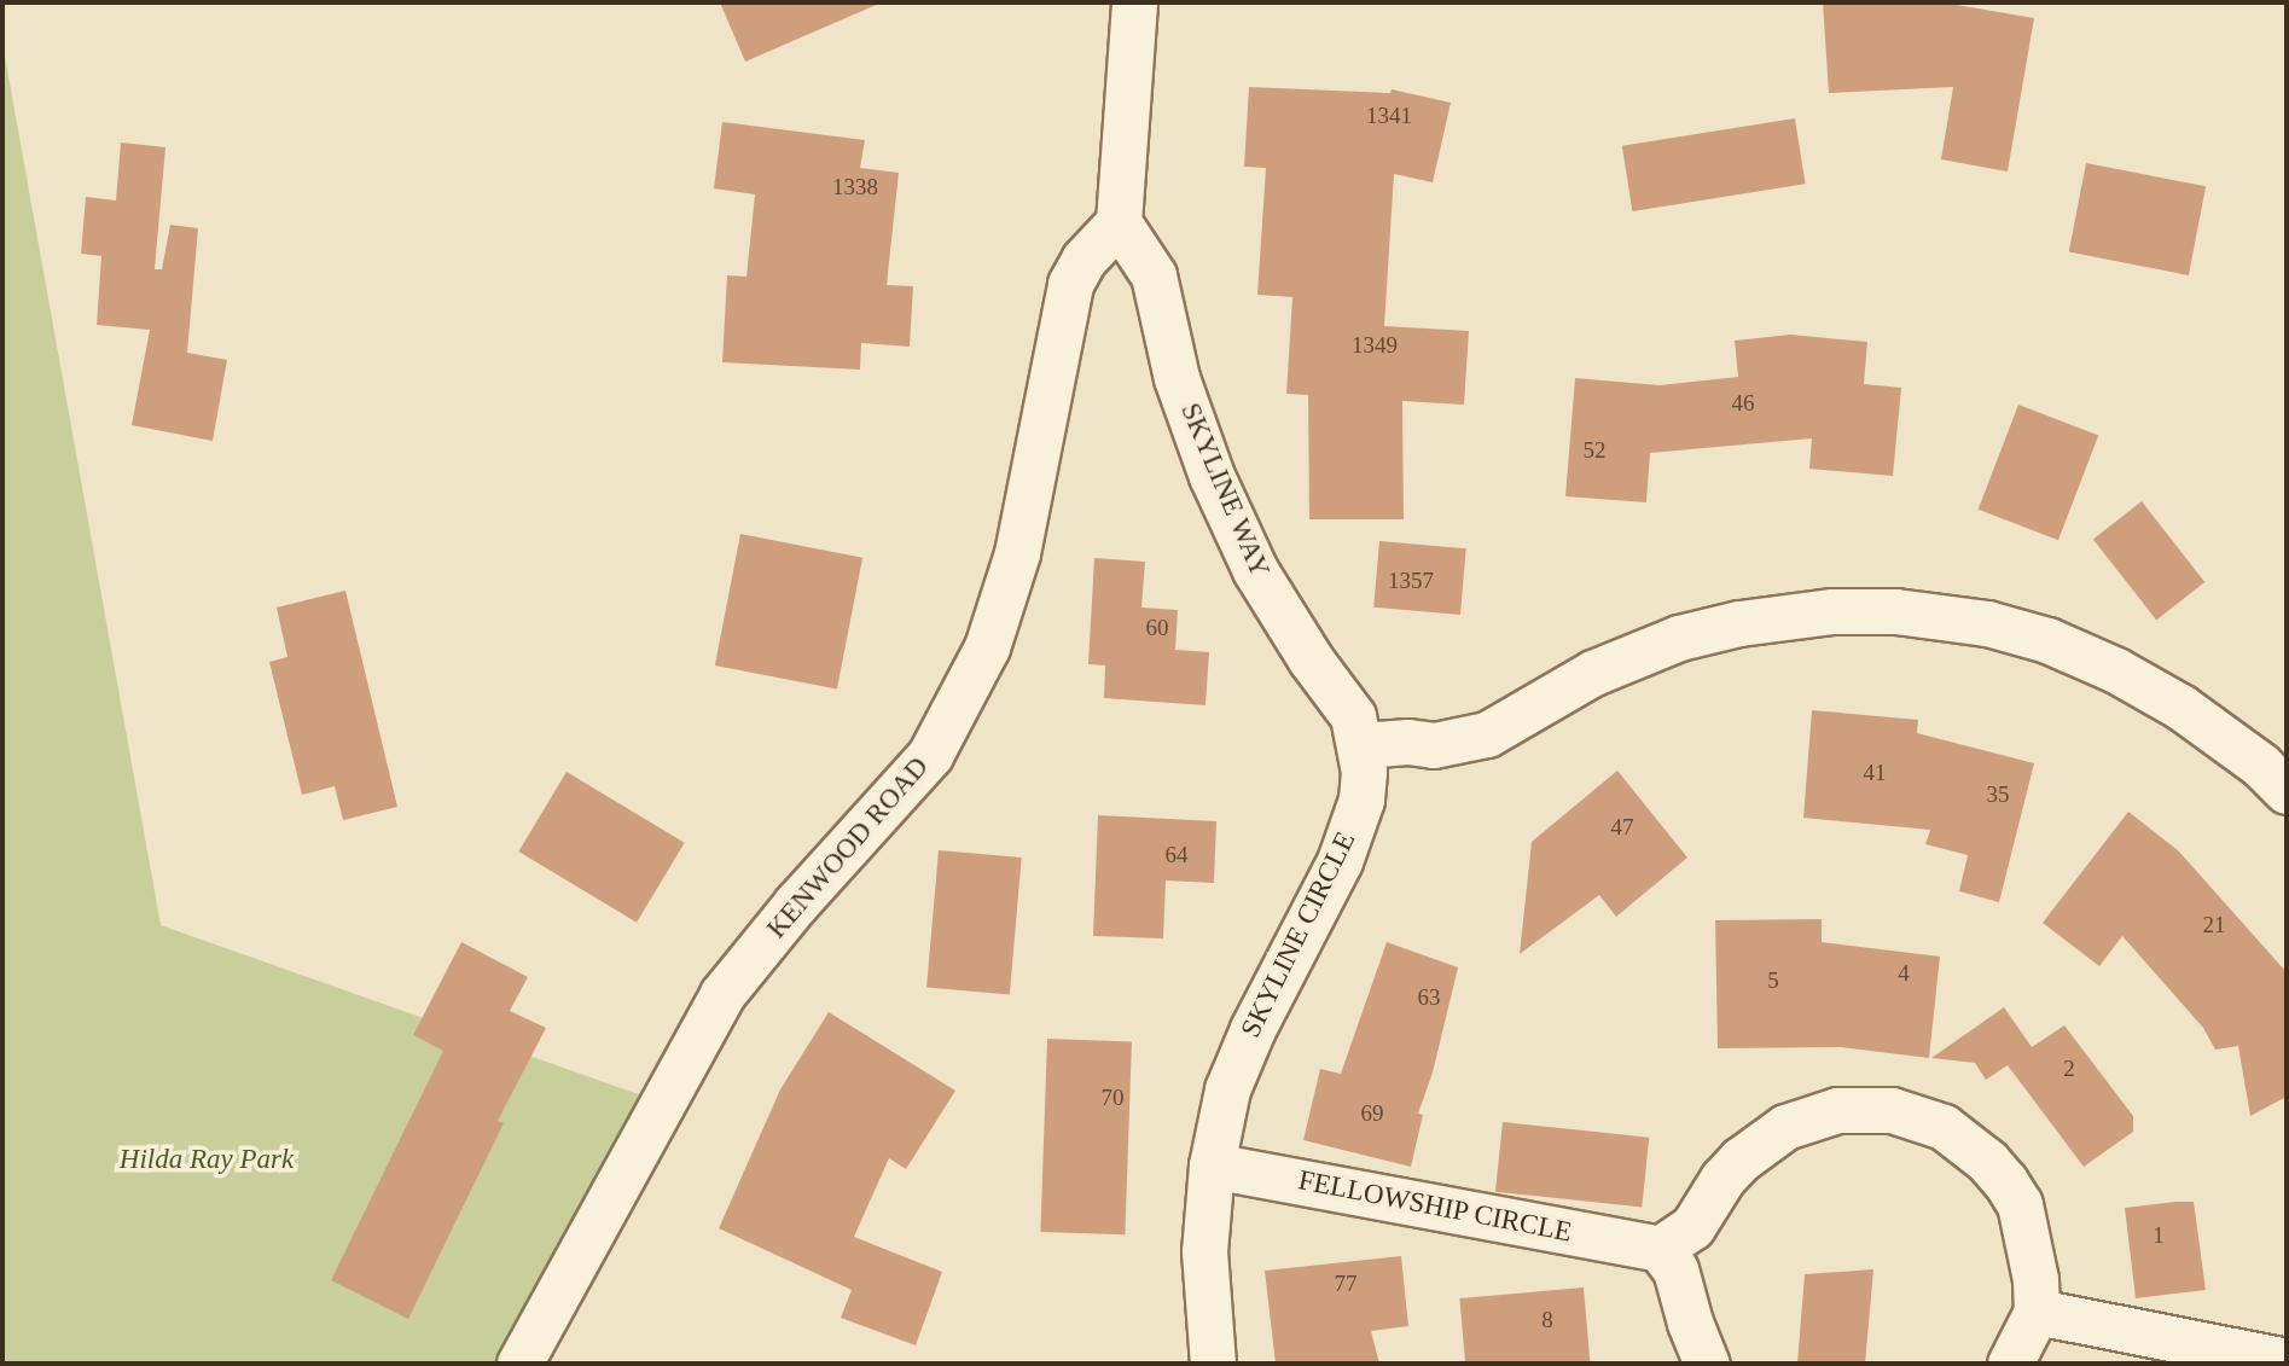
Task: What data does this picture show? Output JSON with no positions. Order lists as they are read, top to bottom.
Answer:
{
  "streets": {
    "street": [
      "SKYLINE WAY",
      "KENWOOD ROAD",
      "SKYLINE CIRCLE",
      "FELLOWSHIP CIRCLE"
    ]
  },
  "crossings": [
    ["SKYLINE WAY", "KENWOOD ROAD"],
    ["SKYLINE WAY", "SKYLINE CIRCLE"],
    ["SKYLINE CIRCLE", "FELLOWSHIP CIRCLE"]
  ],
  "parks": ["Hilda Ray Park"],
  "house_numbers": [
    "1341",
    "1338",
    "1349",
    "46",
    "52",
    "1357",
    "60",
    "41",
    "35",
    "47",
    "64",
    "21",
    "4",
    "5",
    "63",
    "2",
    "70",
    "69",
    "1",
    "77",
    "8"
  ]
}
